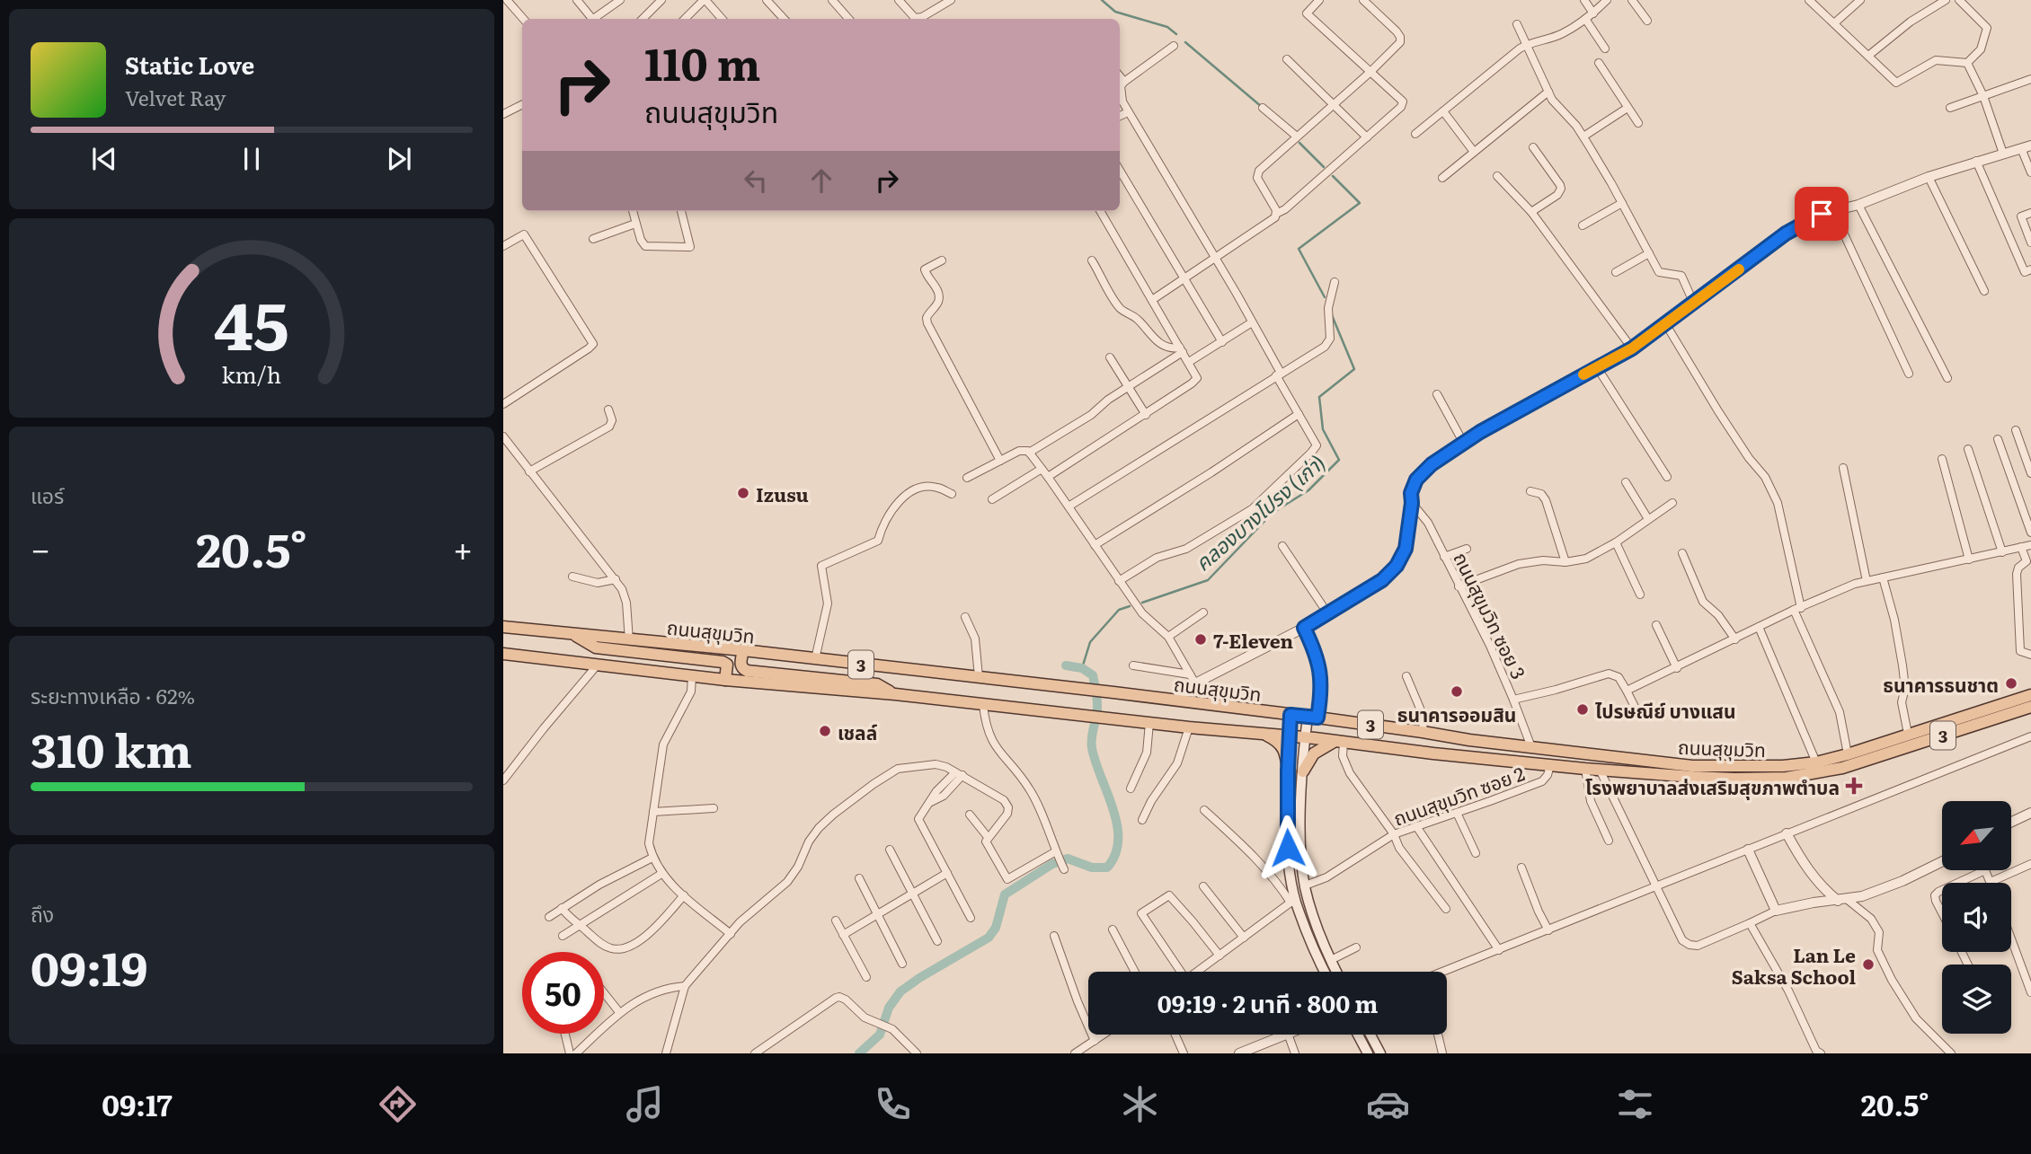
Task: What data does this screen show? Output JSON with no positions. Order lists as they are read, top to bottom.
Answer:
{
  "streets": {
    "main road": ["ถนนสุขุมวิท", "3"],
    "street": ["ถนนสุขุมวิท ซอย 3", "ถนนสุขุมวิท ซอย 2"]
  },
  "crossings": [
    ["ถนนสุขุมวิท ซอย 3", "ถนนสุขุมวิท"],
    ["ถนนสุขุมวิท", "ถนนสุขุมวิท ซอย 2"]
  ],
  "water": ["คลองบางโปรง (เก่า)"],
  "places": {
    "other": [
      "Izusu",
      "7-Eleven",
      "ธนาคารธนชาต",
      "ธนาคารออมสิน",
      "ไปรษณีย์ บางแสน",
      "เชลล์",
      "Lan Le Saksa School"
    ],
    "health": ["โรงพยาบาลส่งเสริมสุขภาพตำบล"]
  },
  "north": "bottom left",
  "page": {
    "turn": ["110 m", "ถนนสุขุมวิท"],
    "song": ["Static Love", "Velvet Ray"],
    "tile": [
      "แอร์",
      ["ระยะทางเหลือ · 62%", "310 km"],
      ["ถึง", "09:19"]
    ],
    "heat": ["−", "20.5°", "+"],
    "limit": "50",
    "trip": "09:19 · 2 นาที · 800 m",
    "tabs": ["09:17", "20.5°"],
    "gauge": ["45", "km/h"]
  }
}
